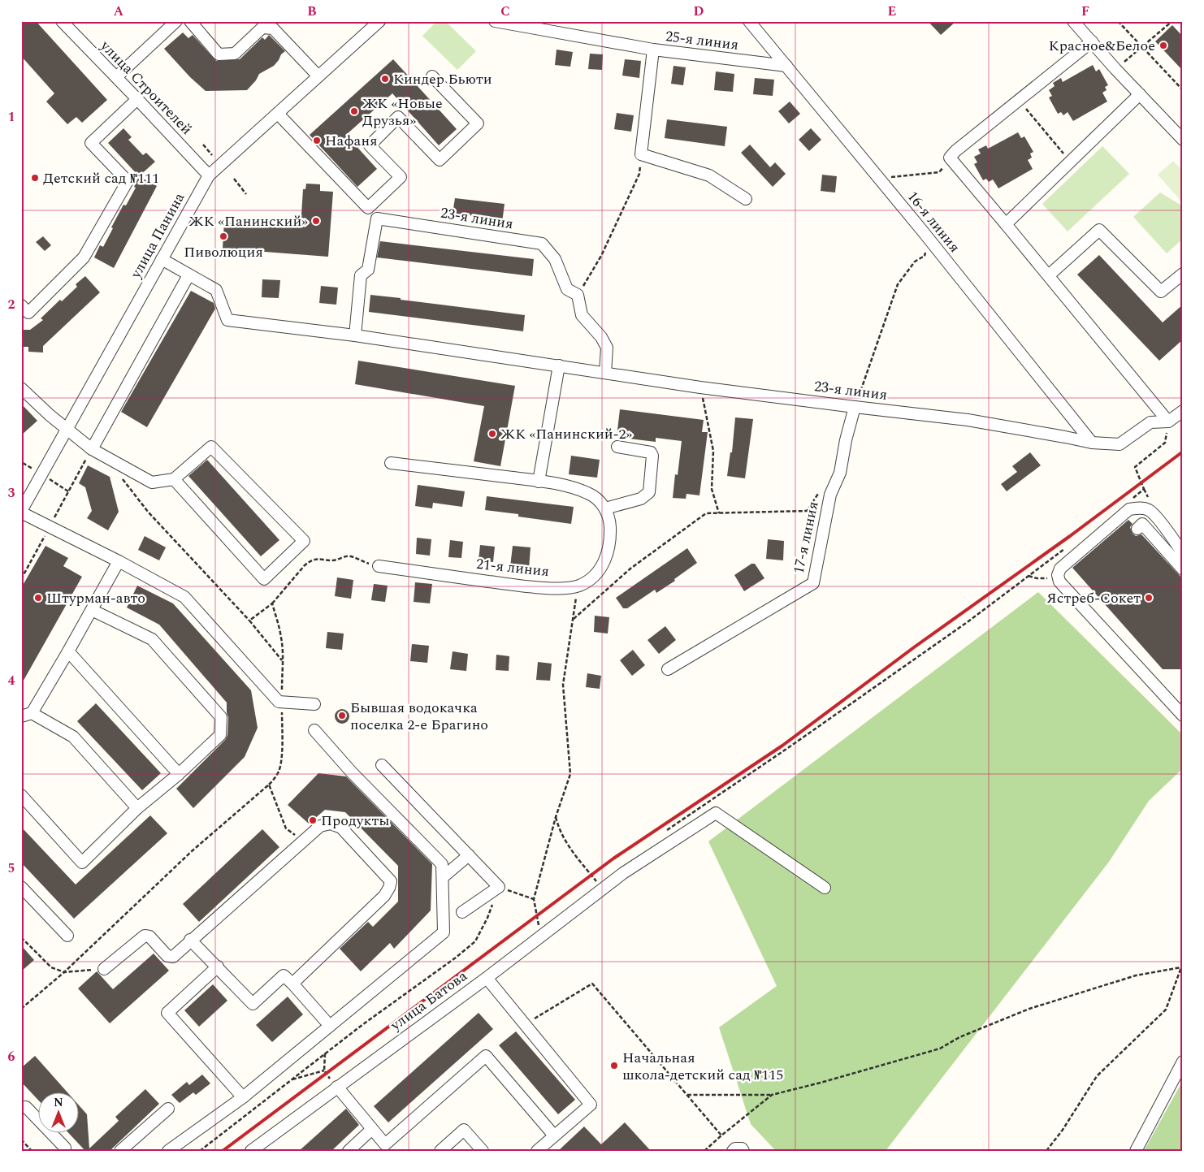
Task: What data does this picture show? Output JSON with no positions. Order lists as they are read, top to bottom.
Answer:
{
  "streets": {
    "street": [
      "25-я линия",
      "улица Строителей",
      "23-я линия",
      "16-я линия",
      "улица Панина",
      "17-я линия",
      "21-я линия",
      "улица Батова"
    ]
  },
  "crossings": [
    ["25-я линия", "16-я линия"],
    ["улица Строителей", "улица Панина"],
    ["23-я линия", "16-я линия"],
    ["23-я линия", "улица Панина"],
    ["23-я линия", "17-я линия"]
  ],
  "places": [
    "Красное&Белое",
    "Киндер Бьюти",
    "ЖК «Новые Друзья»",
    "Нафаня",
    "Детский сад №111",
    "ЖК «Панинский»",
    "Пиволюция",
    "ЖК «Панинский-2»",
    "Штурман-авто",
    "Ястреб-Сокет",
    "Бывшая водокачка поселка 2-е Брагино",
    "Продукты",
    "Начальная школа-детский сад №115"
  ],
  "north": "top",
  "grid": {
    "columns": [
      "A",
      "B",
      "C",
      "D",
      "E",
      "F"
    ],
    "rows": [
      "1",
      "2",
      "3",
      "4",
      "5",
      "6"
    ]
  }
}
